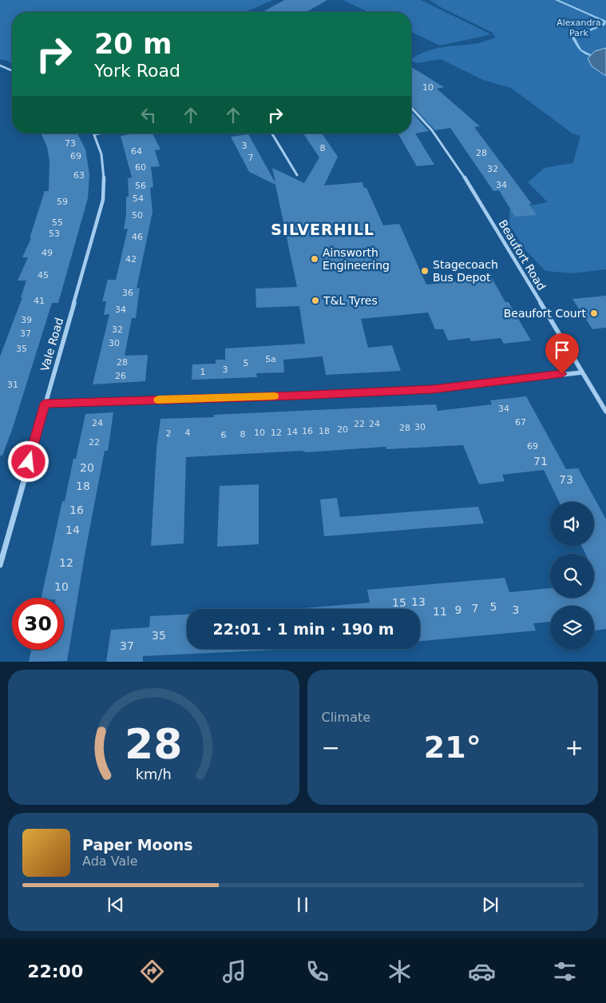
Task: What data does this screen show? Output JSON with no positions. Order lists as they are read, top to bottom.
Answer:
{
  "streets": {
    "street": ["Beaufort Road", "Vale Road"]
  },
  "districts": ["SILVERHILL"],
  "parks": ["Alexandra Park"],
  "places": [
    "Ainsworth Engineering",
    "Stagecoach Bus Depot",
    "T&L Tyres",
    "Beaufort Court"
  ],
  "house_numbers": [
    "10",
    "73",
    "3",
    "8",
    "64",
    "28",
    "69",
    "7",
    "60",
    "32",
    "63",
    "34",
    "56",
    "54",
    "59",
    "50",
    "55",
    "53",
    "46",
    "49",
    "42",
    "45",
    "36",
    "41",
    "34",
    "39",
    "32",
    "37",
    "30",
    "35",
    "5a",
    "28",
    "5",
    "3",
    "1",
    "26",
    "31",
    "34",
    "67",
    "24",
    "22",
    "24",
    "30",
    "28",
    "20",
    "16",
    "18",
    "14",
    "4",
    "10",
    "12",
    "2",
    "8",
    "6",
    "22",
    "69",
    "71",
    "20",
    "73",
    "18",
    "16",
    "14",
    "12",
    "10",
    "13",
    "15",
    "5",
    "7",
    "9",
    "3",
    "11",
    "35",
    "37"
  ],
  "page": {
    "turn": ["20 m", "York Road"],
    "limit": "30",
    "trip": "22:01 · 1 min · 190 m",
    "tile": "Climate",
    "heat": ["−", "21°", "+"],
    "song": ["Paper Moons", "Ada Vale"],
    "tabs": "22:00",
    "gauge": ["28", "km/h"]
  }
}
